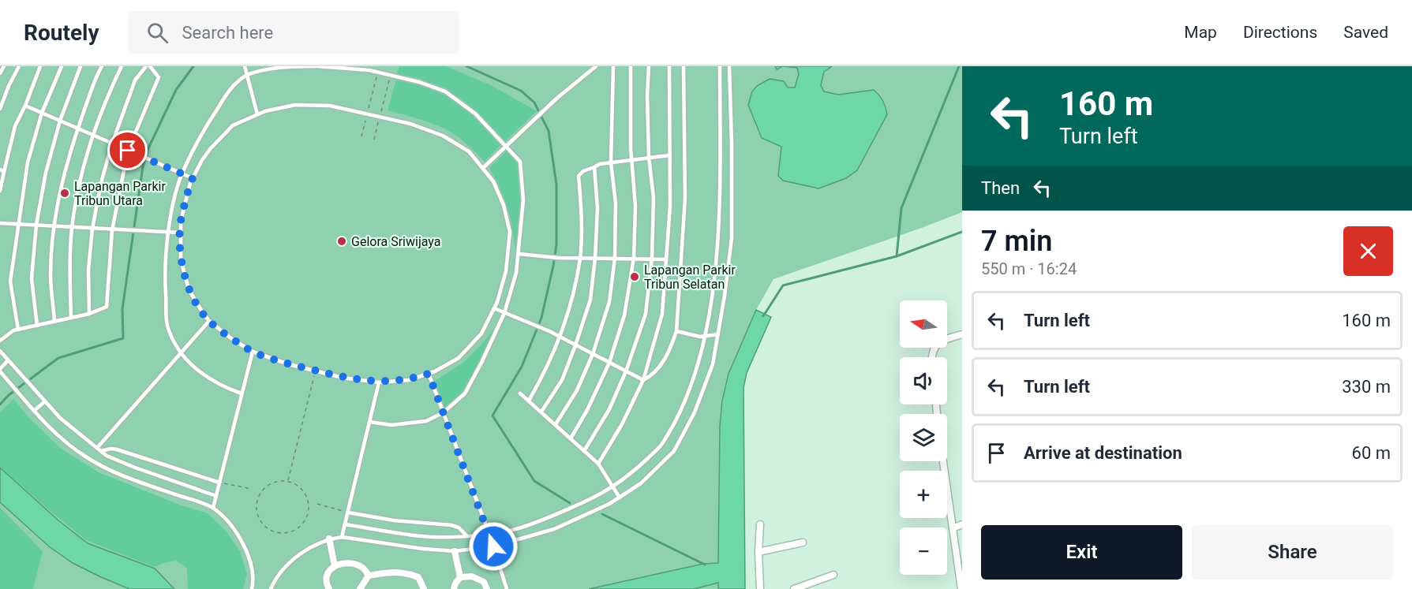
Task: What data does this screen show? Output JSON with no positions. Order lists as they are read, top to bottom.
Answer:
{
  "places": ["Lapangan Parkir Tribun Utara", "Gelora Sriwijaya", "Lapangan Parkir Tribun Selatan"],
  "north": "left",
  "page": {
    "header": "Routely",
    "search": "Search here",
    "nav": ["Map", "Directions", "Saved"],
    "turn": ["160 m", "Turn left"],
    "then": "Then",
    "heading": ["7 min", "550 m · 16:24"],
    "list": [
      {
        "name": "Turn left",
        "value": "160 m"
      },
      {
        "name": "Turn left",
        "value": "330 m"
      },
      {
        "name": "Arrive at destination",
        "value": "60 m"
      }
    ],
    "map_buttons": ["+", "−"],
    "buttons": ["Exit", "Share"]
  }
}
